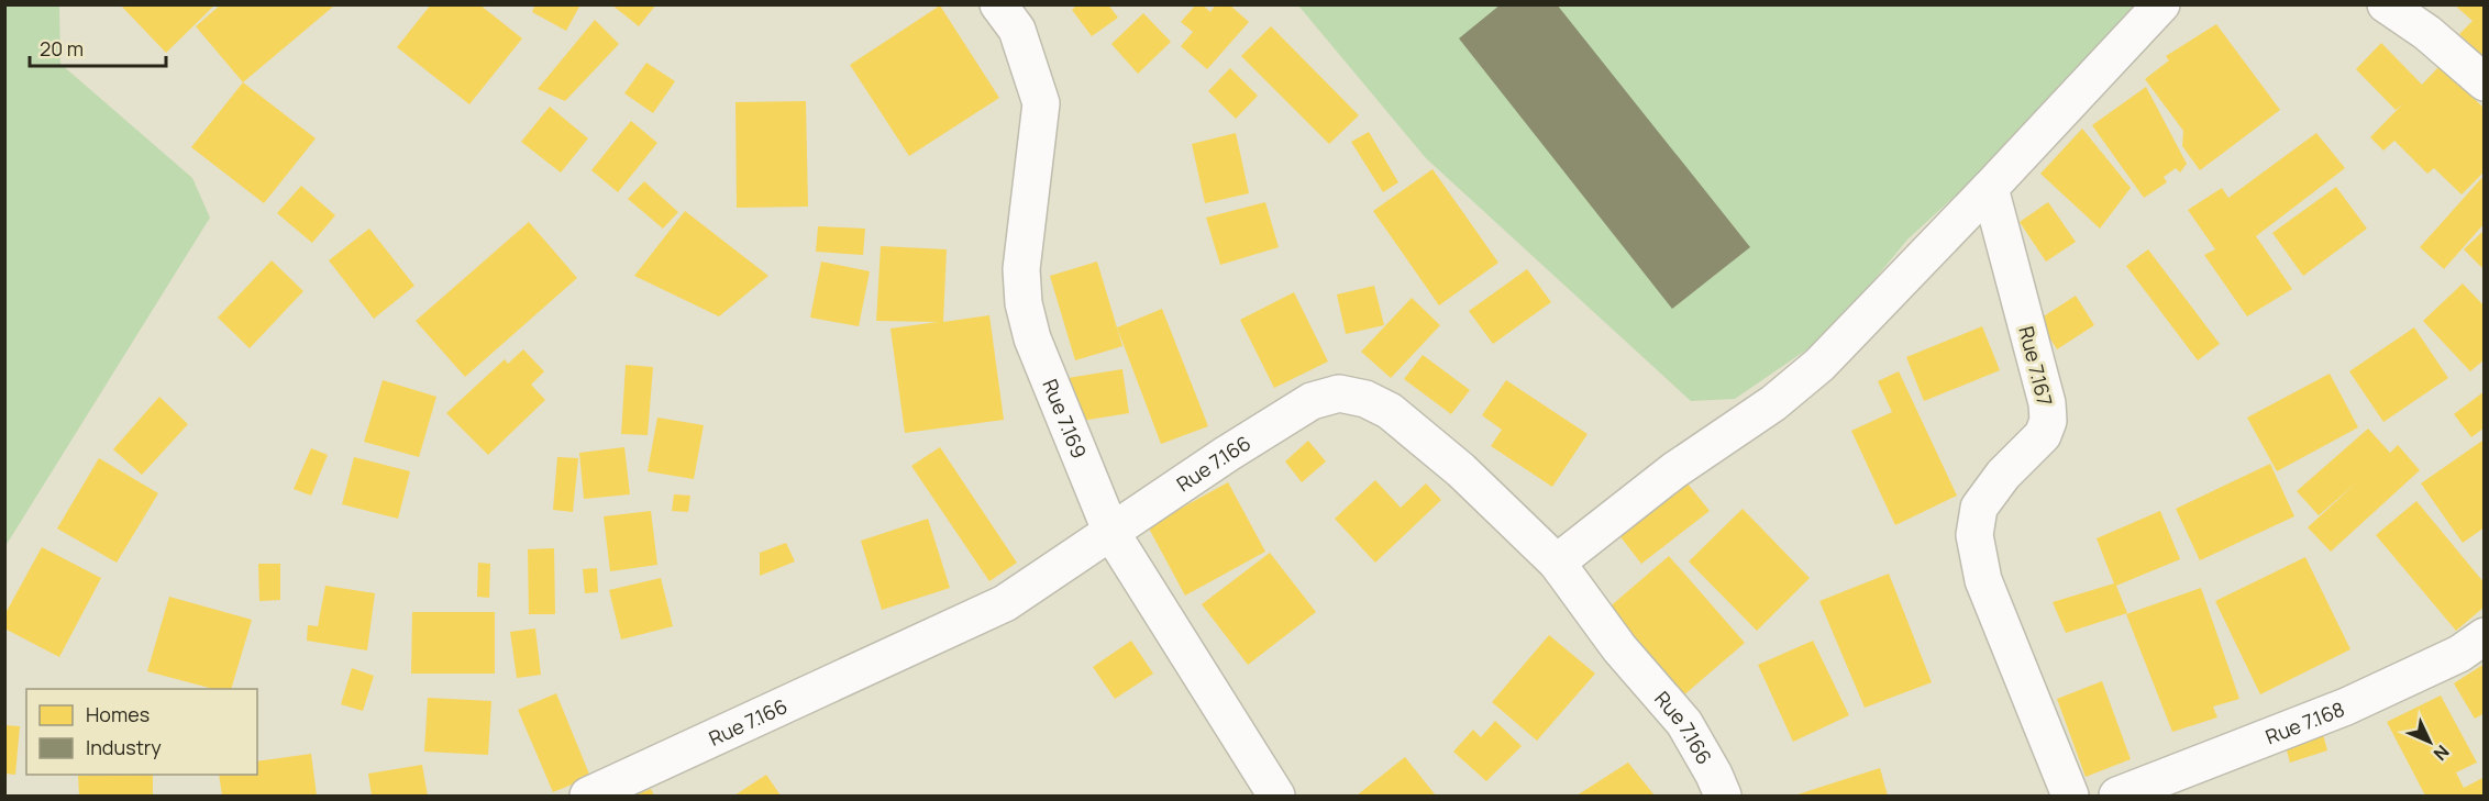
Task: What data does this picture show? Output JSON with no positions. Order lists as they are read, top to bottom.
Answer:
{
  "streets": {
    "street": [
      "Rue 7.167",
      "Rue 7.169",
      "Rue 7.166",
      "Rue 7.168"
    ]
  },
  "crossings": [
    ["Rue 7.169", "Rue 7.166"]
  ],
  "legend": ["Homes", "Industry"],
  "scale_bar": "20 m",
  "north": "bottom right"
}
